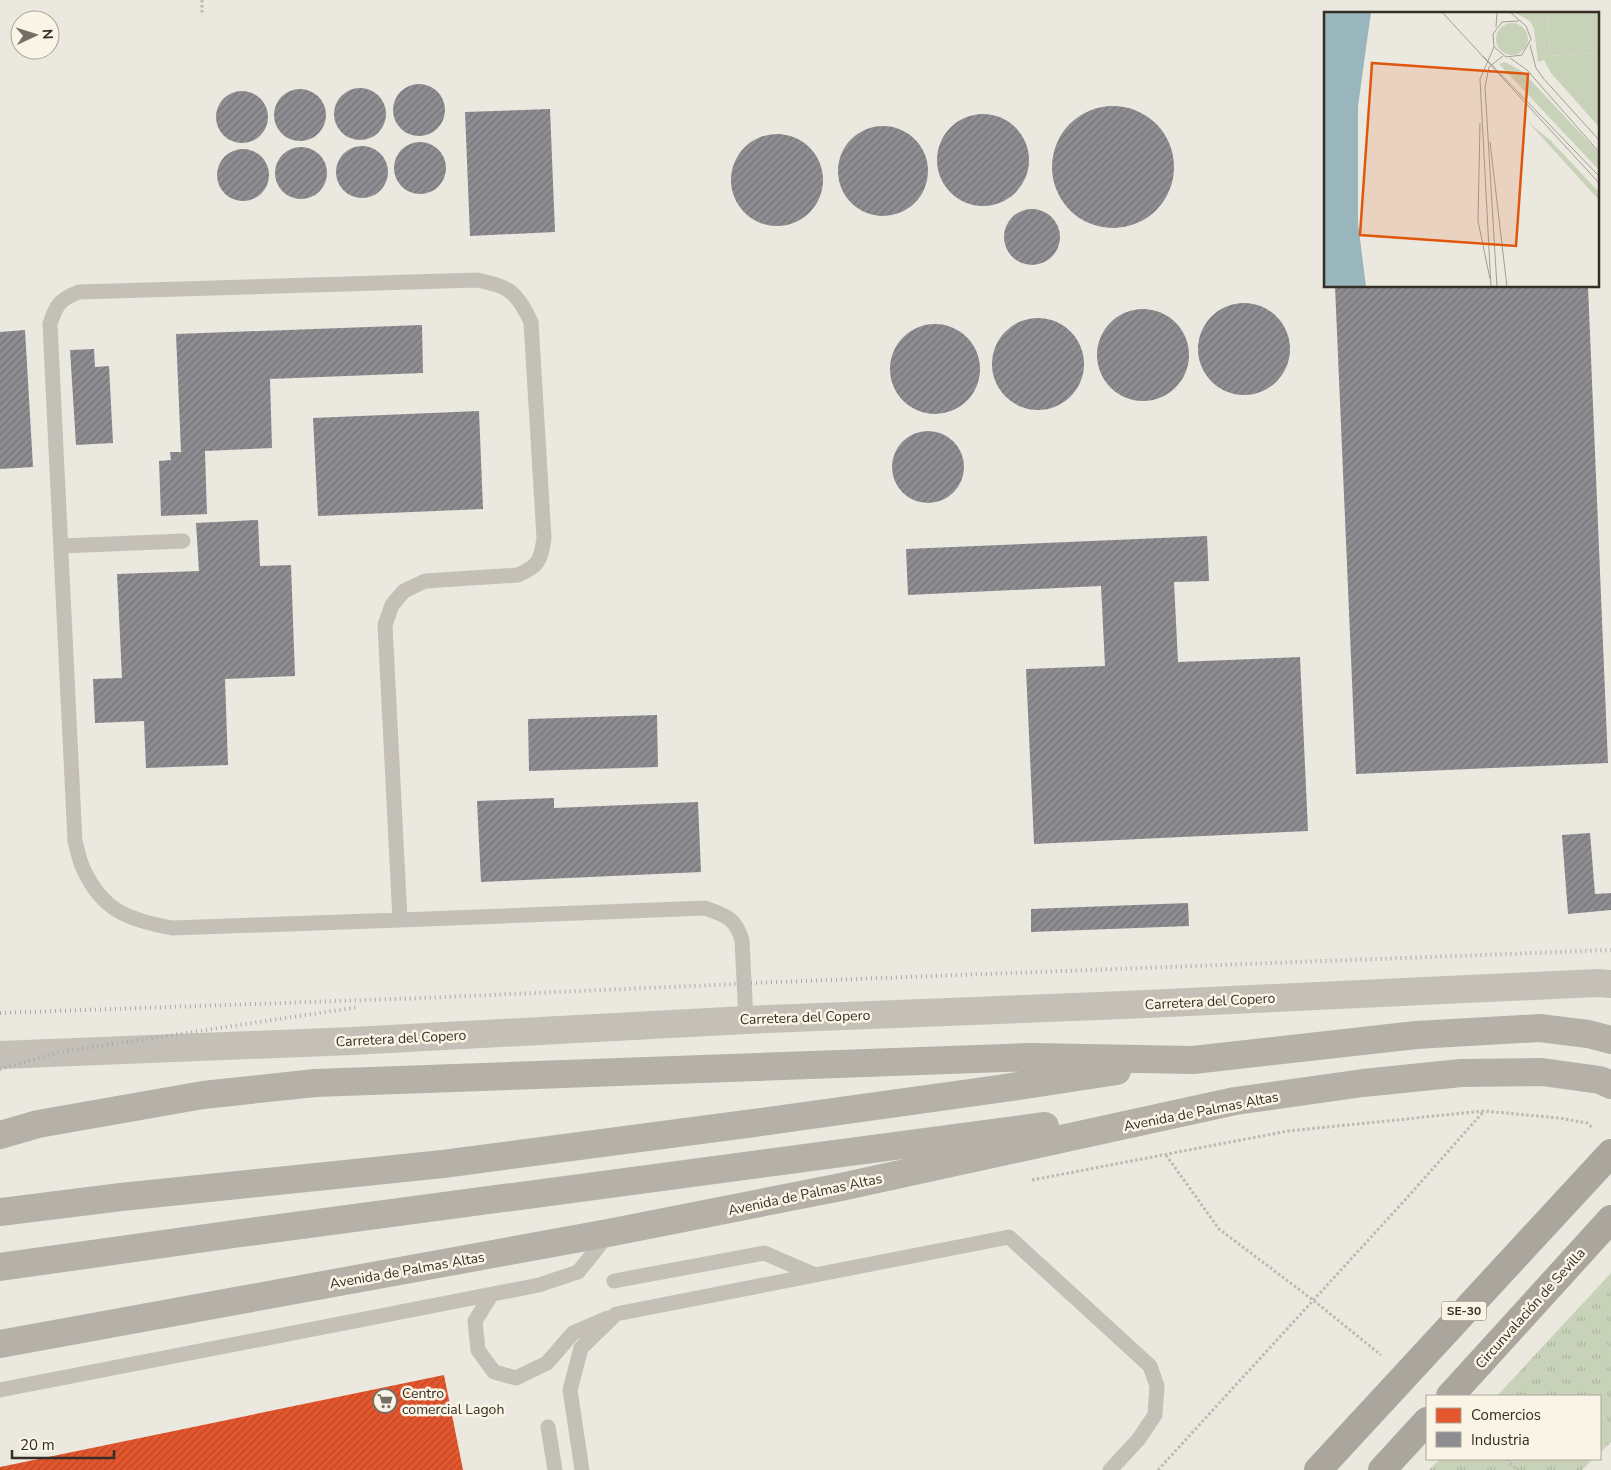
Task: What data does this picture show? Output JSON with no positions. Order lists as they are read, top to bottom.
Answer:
{
  "streets": {
    "highway": ["Circunvalación de Sevilla", "SE-30"],
    "main road": ["Avenida de Palmas Altas"],
    "street": ["Carretera del Copero"]
  },
  "places": {
    "supermarket": ["Centro comercial Lagoh"]
  },
  "legend": ["Comercios", "Industria"],
  "scale_bar": "20 m",
  "north": "right"
}
